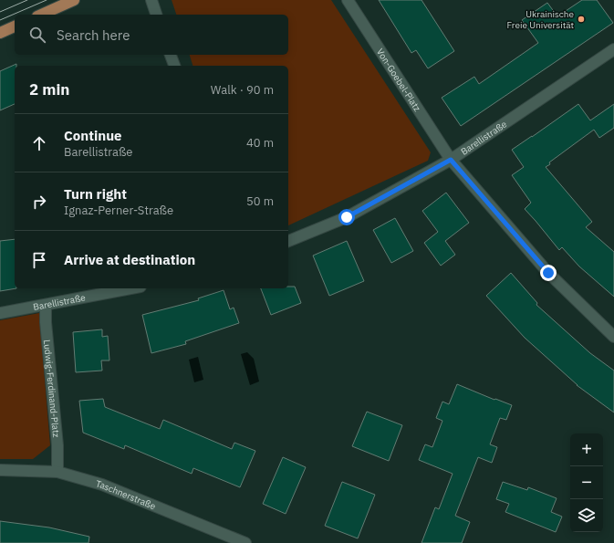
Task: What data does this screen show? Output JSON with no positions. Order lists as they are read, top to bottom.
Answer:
{
  "streets": {
    "street": [
      "Von-Goebel-Platz",
      "Barellistraße",
      "Ludwig-Ferdinand-Platz",
      "Taschnerstraße"
    ]
  },
  "crossings": [
    ["Von-Goebel-Platz", "Barellistraße"],
    ["Barellistraße", "Ludwig-Ferdinand-Platz"],
    ["Ludwig-Ferdinand-Platz", "Taschnerstraße"]
  ],
  "places": ["Ukrainische Freie Universität"],
  "page": {
    "search": "Search here",
    "heading": ["2 min", "Walk · 90 m"],
    "list": [
      ["Continue", "Barellistraße", "40 m"],
      ["Turn right", "Ignaz-Perner-Straße", "50 m"],
      "Arrive at destination"
    ],
    "map_buttons": ["+", "−"]
  }
}
